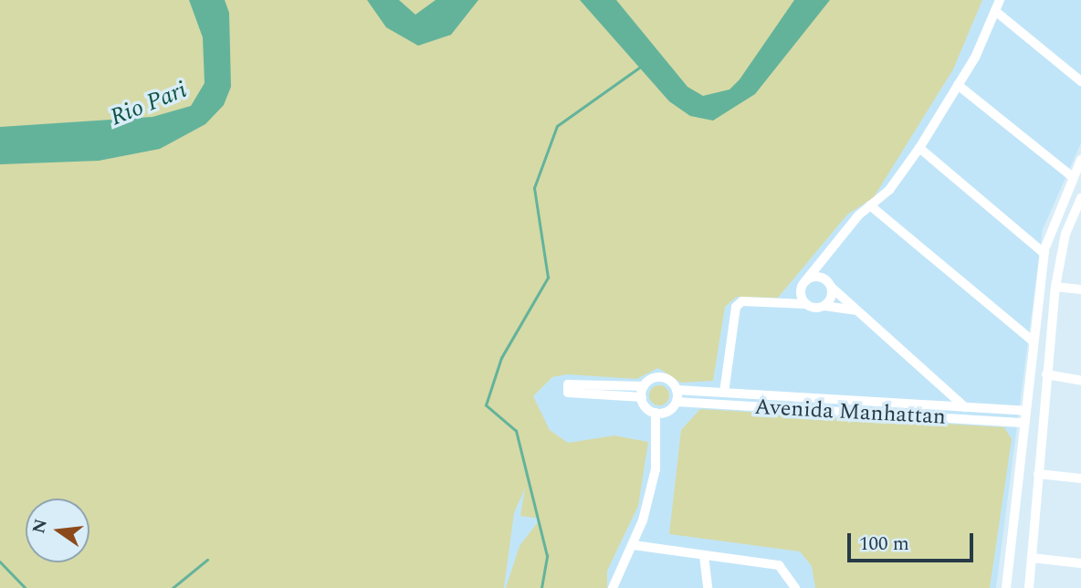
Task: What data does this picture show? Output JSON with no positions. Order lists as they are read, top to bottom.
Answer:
{
  "streets": {
    "street": ["Avenida Manhattan"]
  },
  "water": ["Rio Pari"],
  "scale_bar": "100 m",
  "north": "left"
}
